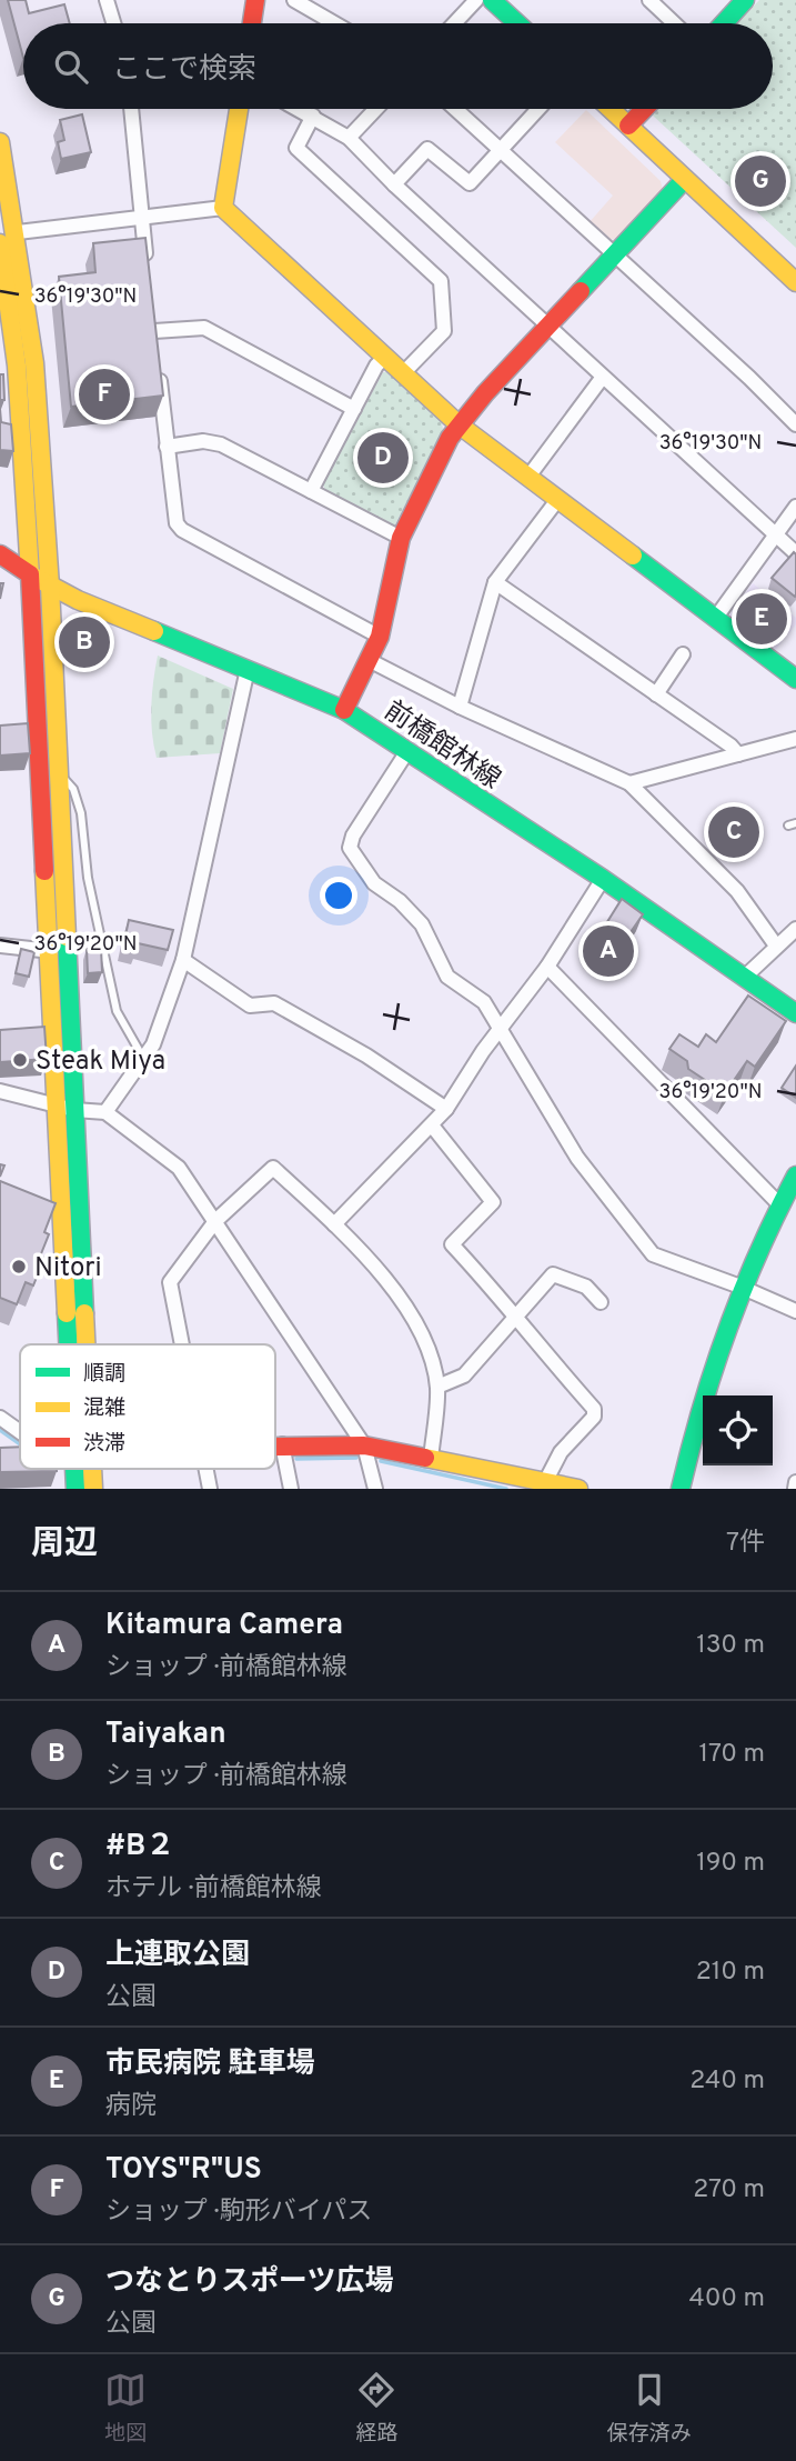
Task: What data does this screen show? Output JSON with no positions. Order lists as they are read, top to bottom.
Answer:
{
  "streets": {
    "street": ["前橋館林線"]
  },
  "places": ["Steak Miya", "Nitori"],
  "legend": ["順調", "混雑", "渋滞"],
  "page": {
    "search": "ここで検索",
    "pins": [
      "G",
      "F",
      "D",
      "E",
      "B",
      "C",
      "A"
    ],
    "heading": ["周辺", "7件"],
    "list": [
      {
        "mark": "A",
        "name": "Kitamura Camera",
        "note": "ショップ · 前橋館林線",
        "value": "130 m"
      },
      {
        "mark": "B",
        "name": "Taiyakan",
        "note": "ショップ · 前橋館林線",
        "value": "170 m"
      },
      {
        "mark": "C",
        "name": "#B２",
        "note": "ホテル · 前橋館林線",
        "value": "190 m"
      },
      {
        "mark": "D",
        "name": "上連取公園",
        "note": "公園",
        "value": "210 m"
      },
      {
        "mark": "E",
        "name": "市民病院 駐車場",
        "note": "病院",
        "value": "240 m"
      },
      {
        "mark": "F",
        "name": "TOYS\"R\"US",
        "note": "ショップ · 駒形バイパス",
        "value": "270 m"
      },
      {
        "mark": "G",
        "name": "つなとりスポーツ広場",
        "note": "公園",
        "value": "400 m"
      }
    ],
    "nav": ["地図", "経路", "保存済み"]
  },
  "coordinates": ["36°19'30\"N", "36°19'20\"N"]
}
